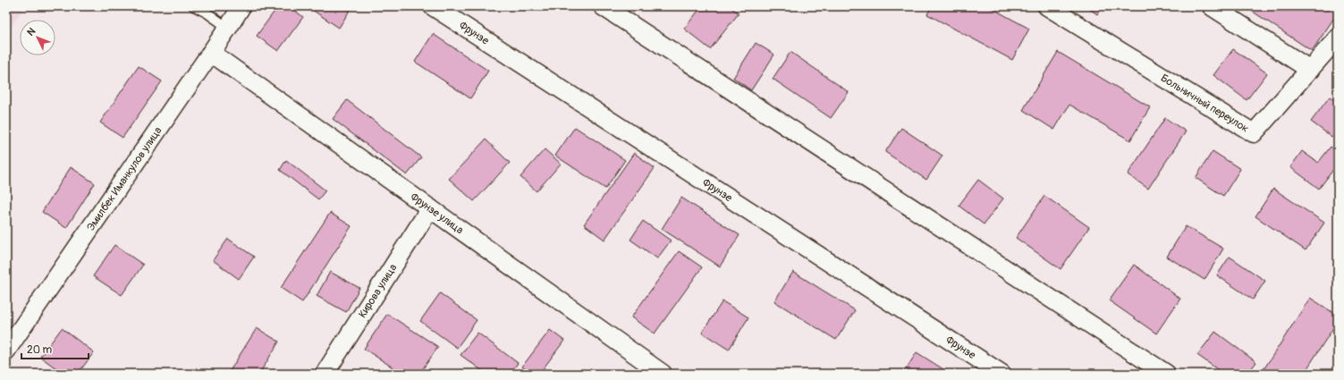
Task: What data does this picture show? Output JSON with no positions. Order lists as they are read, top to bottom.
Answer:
{
  "streets": {
    "street": [
      "Фрунзе",
      "Больничный переулок",
      "Эмилбек Иманкулов улица",
      "Фрунзе улица",
      "Кирова улица"
    ]
  },
  "crossings": [
    ["Эмилбек Иманкулов улица", "Фрунзе улица"],
    ["Фрунзе улица", "Кирова улица"]
  ],
  "scale_bar": "20 m",
  "north": "top left"
}
